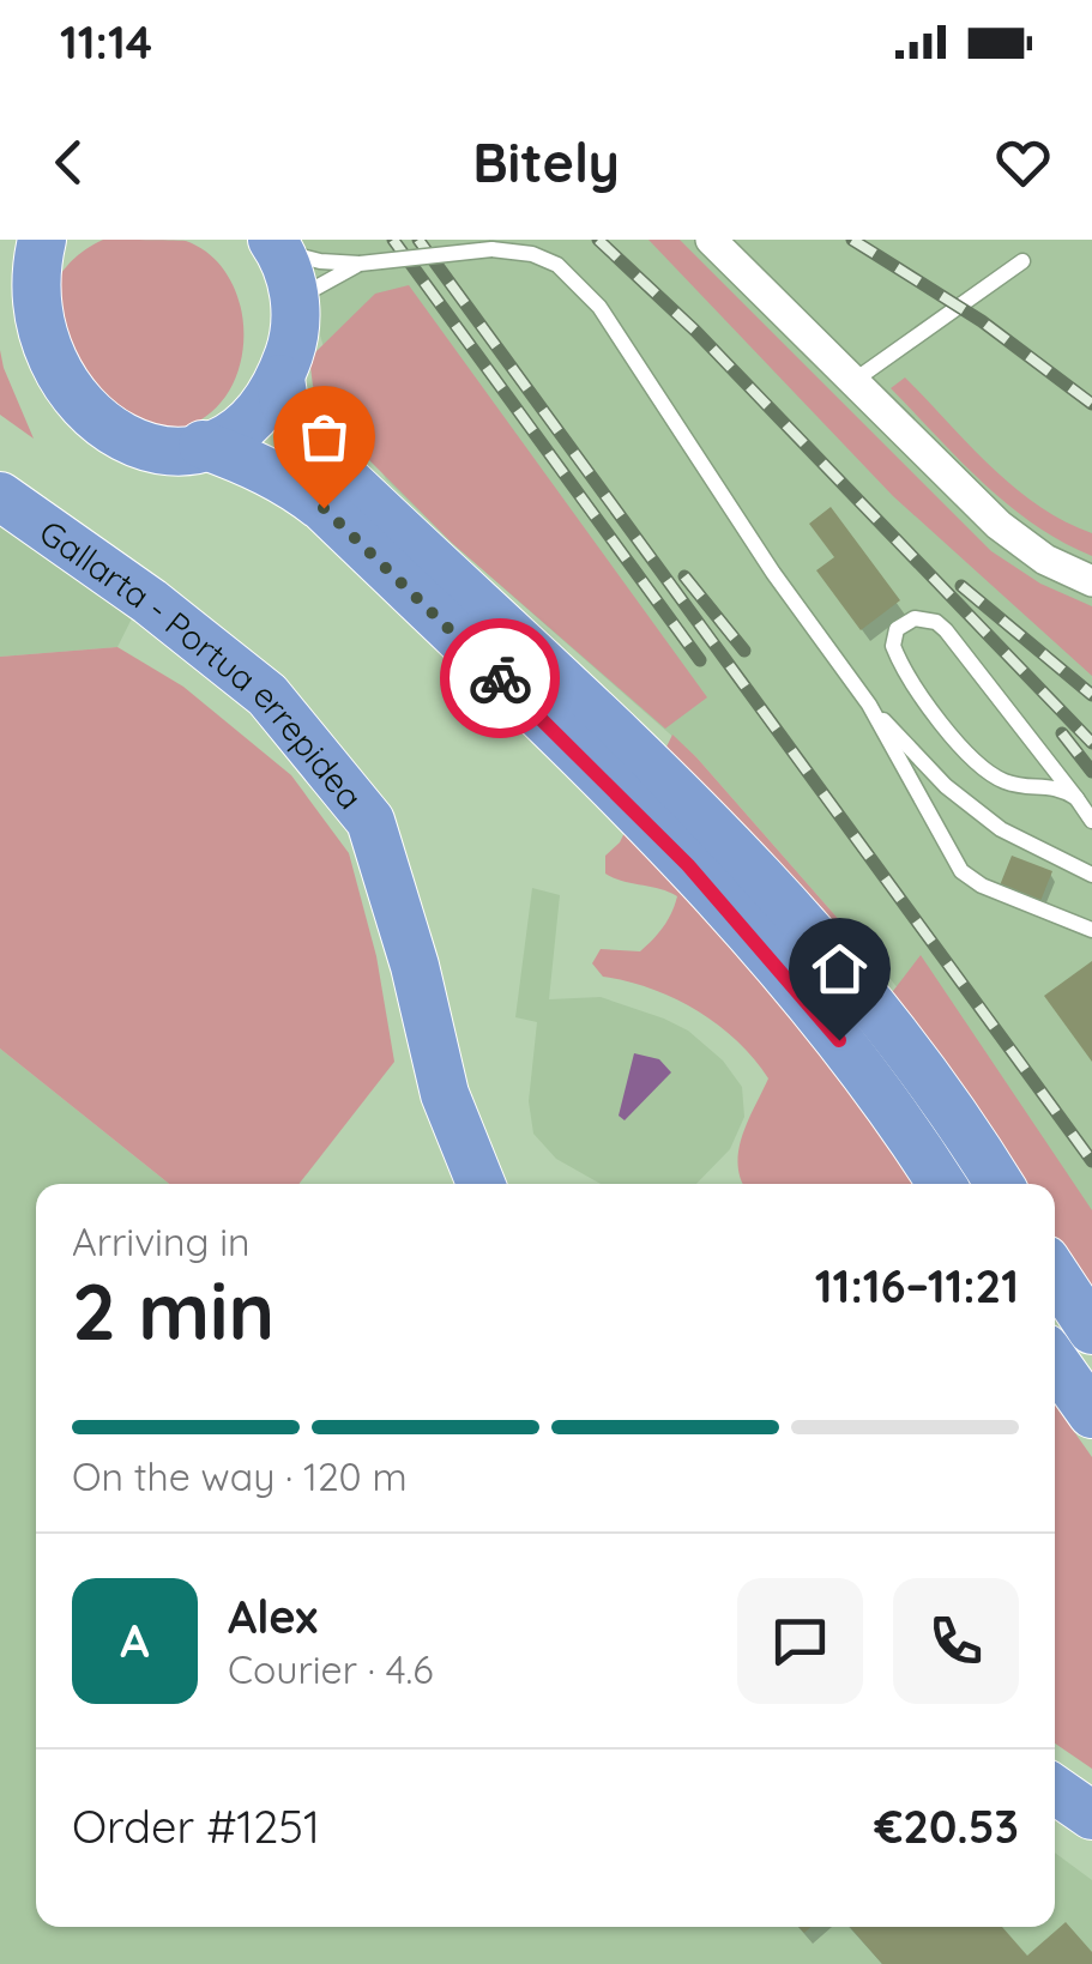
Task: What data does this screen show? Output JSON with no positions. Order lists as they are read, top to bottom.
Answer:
{
  "streets": {
    "highway": ["Gallarta - Portua errepidea"]
  },
  "page": {
    "status": "11:14",
    "header": "Bitely",
    "heading": ["2 min", "Arriving in", "11:16–11:21"],
    "panel": [
      "Alex",
      "Courier · 4.6",
      "Order #1251",
      "€20.53"
    ],
    "bar": "On the way · 120 m",
    "round": "A"
  }
}
